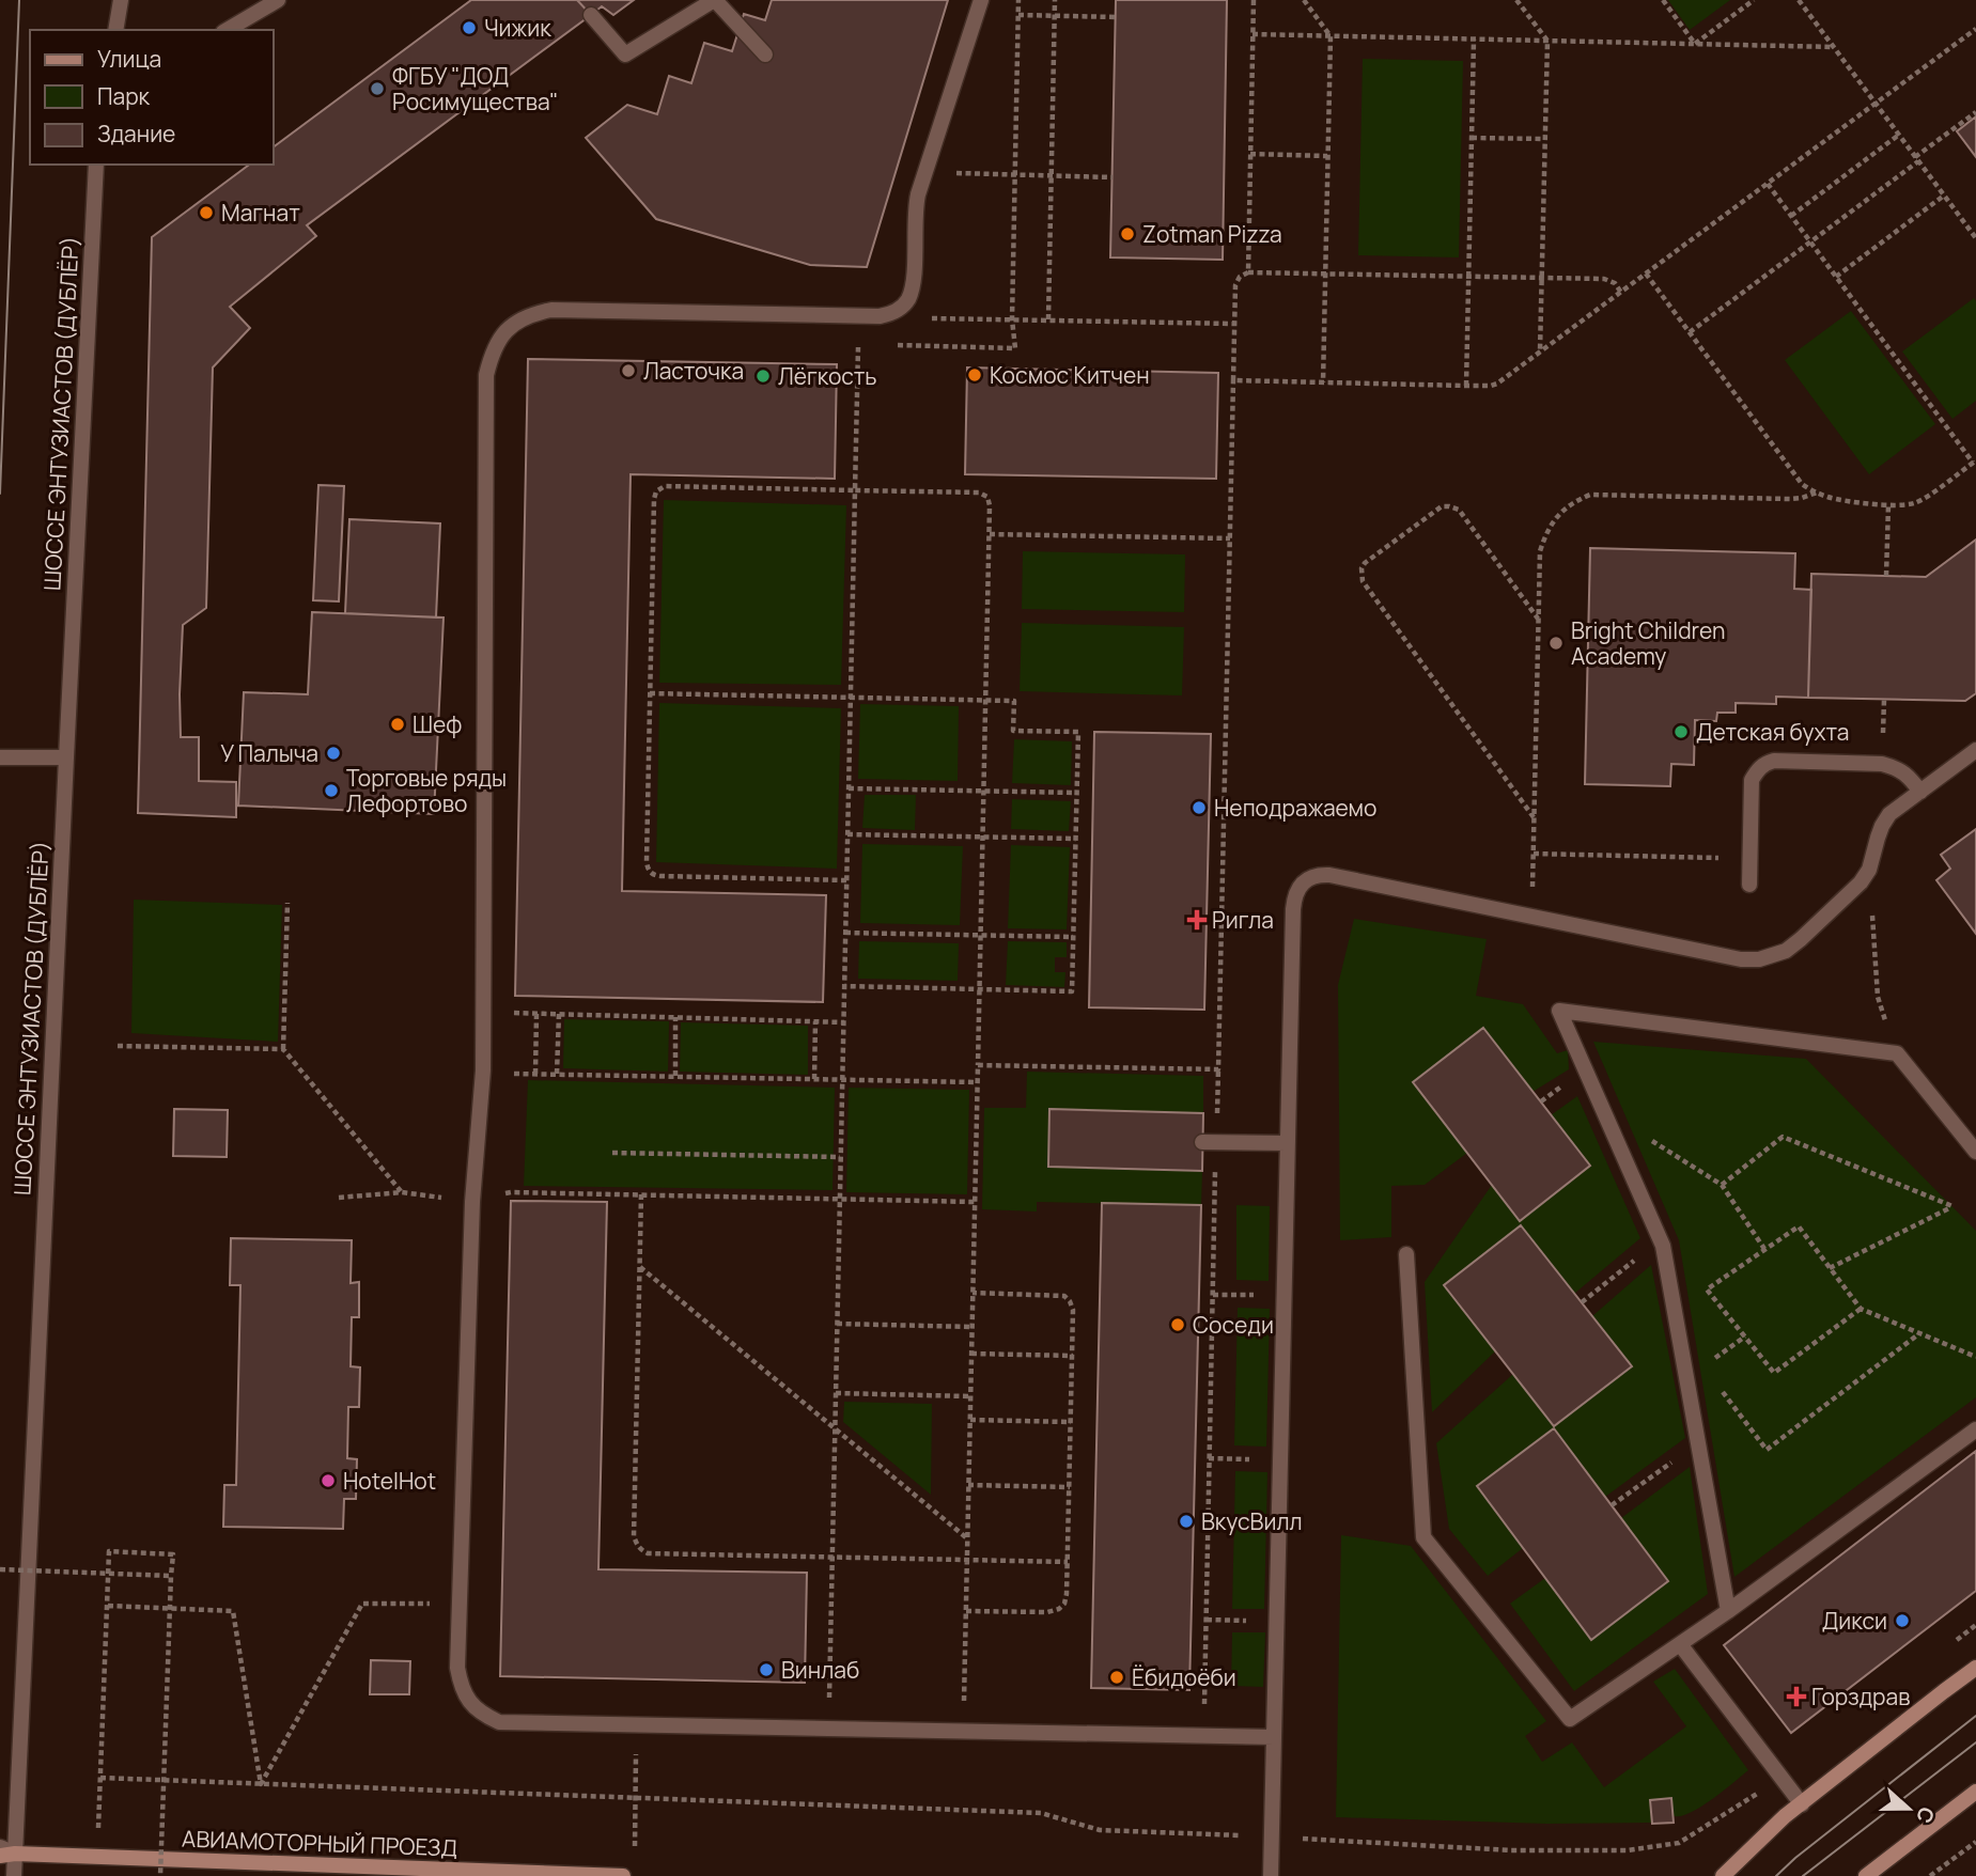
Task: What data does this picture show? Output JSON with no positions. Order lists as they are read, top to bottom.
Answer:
{
  "streets": {
    "main road": ["АВИАМОТОРНЫЙ ПРОЕЗД"],
    "street": ["ШОССЕ ЭНТУЗИАСТОВ (ДУБЛЁР)"]
  },
  "crossings": [
    ["ШОССЕ ЭНТУЗИАСТОВ (ДУБЛЁР)", "АВИАМОТОРНЫЙ ПРОЕЗД"]
  ],
  "places": {
    "other": [
      "Чижик",
      "ФГБУ \"ДОД Росимущества\"",
      "Магнат",
      "Zotman Pizza",
      "Ласточка",
      "Космос Китчен",
      "Лёгкость",
      "Bright Children Academy",
      "Шеф",
      "Детская бухта",
      "У Палыча",
      "Торговые ряды Лефортово",
      "Неподражаемо",
      "Соседи",
      "HotelHot",
      "ВкусВилл",
      "Дикси",
      "Винлаб",
      "Ёбидоёби"
    ],
    "health": ["Ригла", "Горздрав"]
  },
  "legend": ["Улица", "Парк", "Здание"],
  "north": "right"
}
